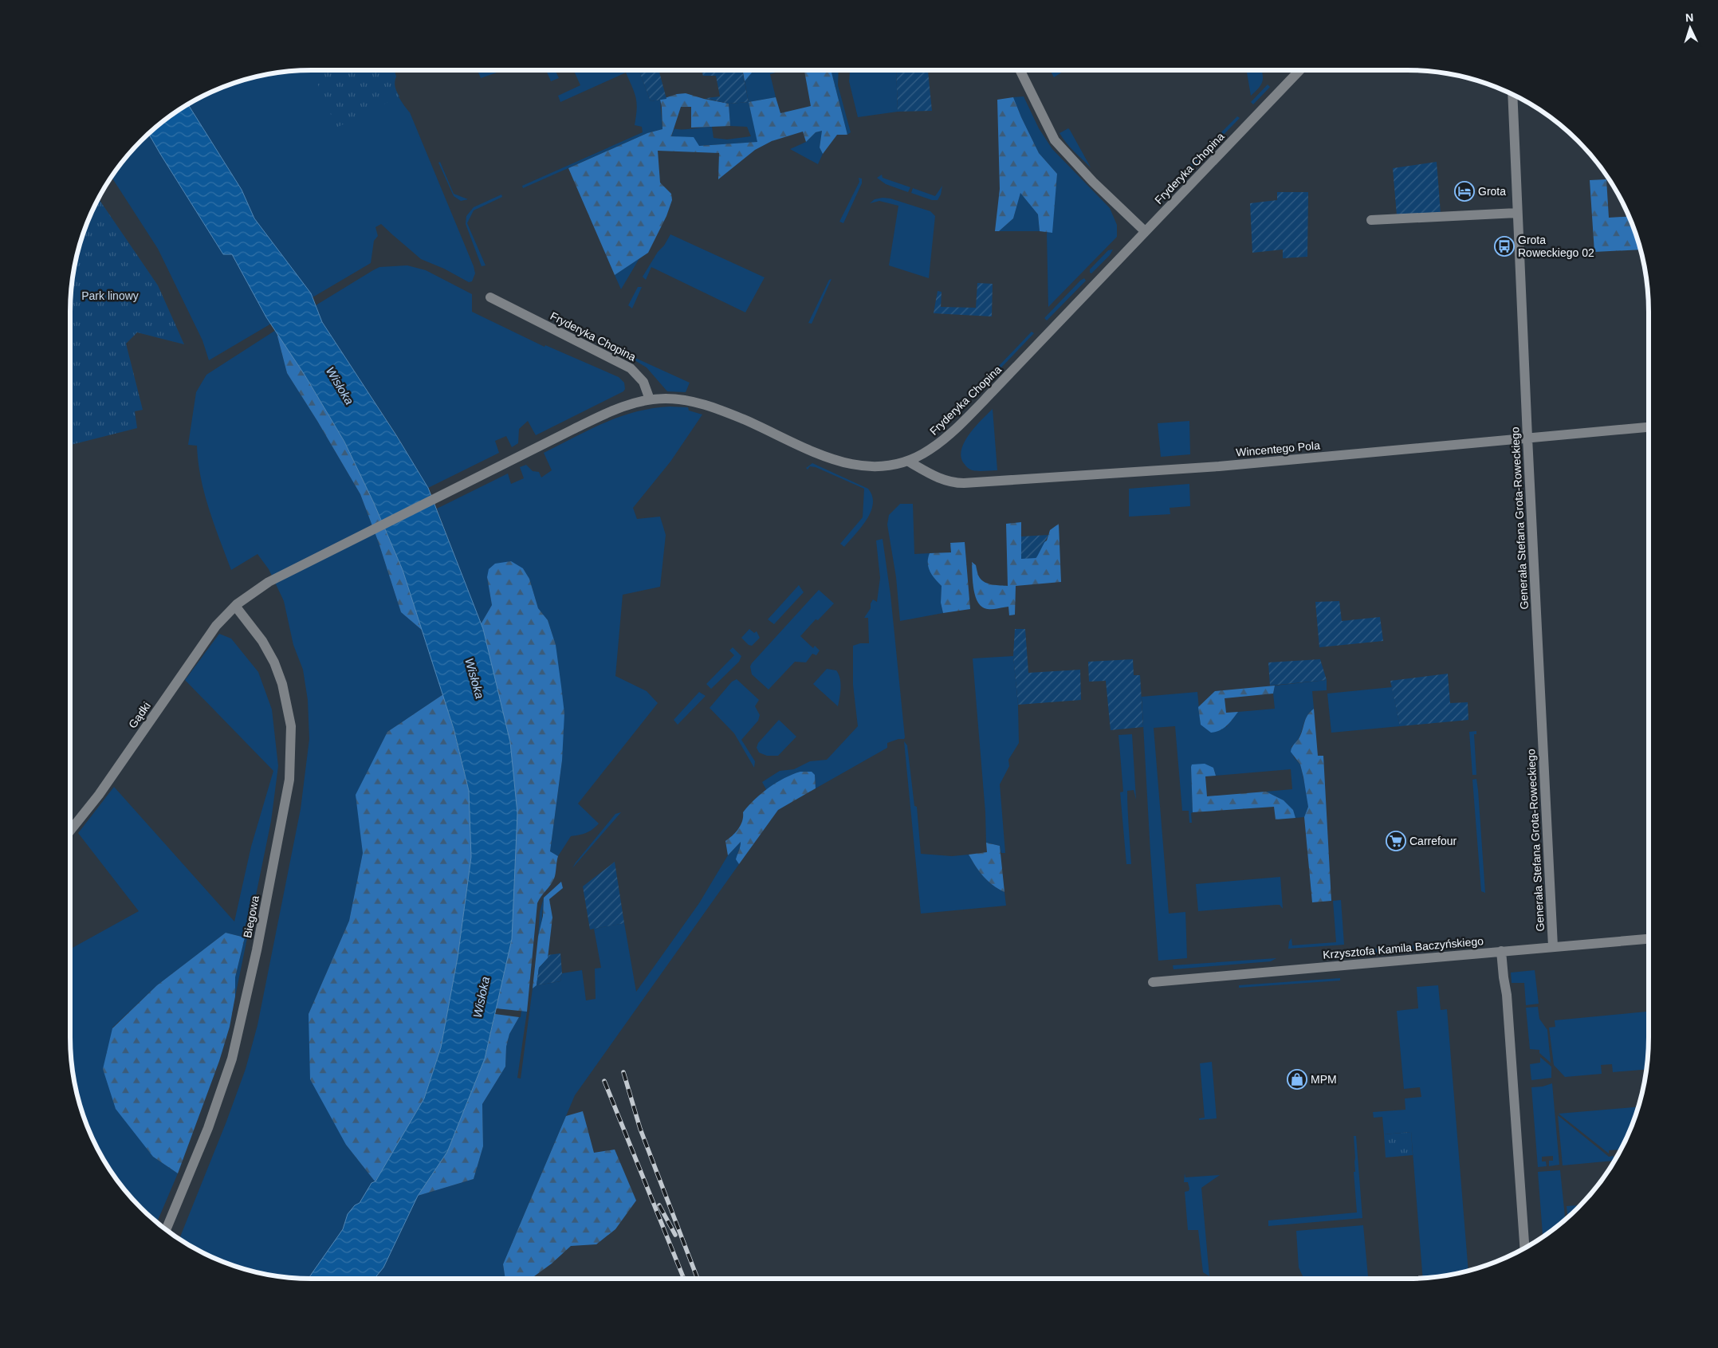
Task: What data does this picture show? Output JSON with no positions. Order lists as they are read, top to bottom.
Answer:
{
  "streets": {
    "street": [
      "Fryderyka Chopina",
      "Wincentego Pola",
      "Generała Stefana Grota-Roweckiego",
      "Gądki",
      "Biegowa",
      "Krzysztofa Kamila Baczyńskiego"
    ]
  },
  "crossings": [
    ["Fryderyka Chopina", "Wincentego Pola"],
    ["Fryderyka Chopina", "Gądki"],
    ["Wincentego Pola", "Generała Stefana Grota-Roweckiego"],
    ["Generała Stefana Grota-Roweckiego", "Krzysztofa Kamila Baczyńskiego"],
    ["Gądki", "Biegowa"]
  ],
  "water": ["Wisłoka"],
  "parks": ["Park linowy"],
  "places": {
    "hotel": ["Grota"],
    "bus stop": ["Grota Roweckiego 02"],
    "supermarket": ["Carrefour"],
    "shop": ["MPM"]
  },
  "north": "top"
}
